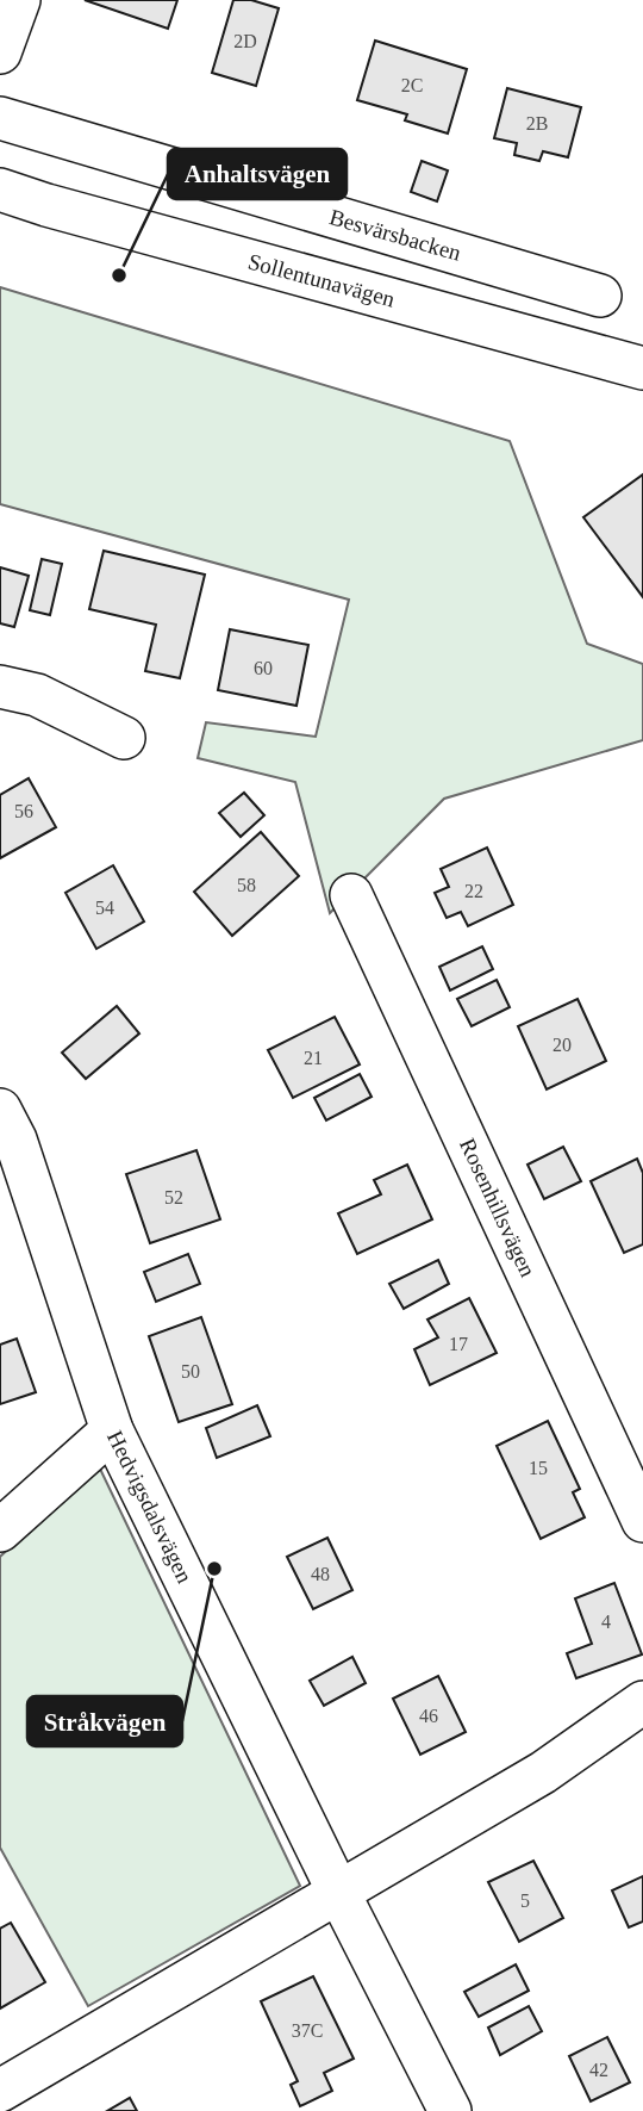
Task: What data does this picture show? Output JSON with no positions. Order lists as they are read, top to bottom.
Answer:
{
  "streets": {
    "street": [
      "Besvärsbacken",
      "Sollentunavägen",
      "Rosenhillsvägen",
      "Hedvigsdalsvägen"
    ]
  },
  "places": ["Anhaltsvägen", "Stråkvägen"],
  "house_numbers": [
    "2D",
    "2C",
    "2B",
    "60",
    "56",
    "58",
    "22",
    "54",
    "20",
    "21",
    "52",
    "17",
    "50",
    "15",
    "48",
    "4",
    "46",
    "5",
    "37C",
    "42"
  ]
}
